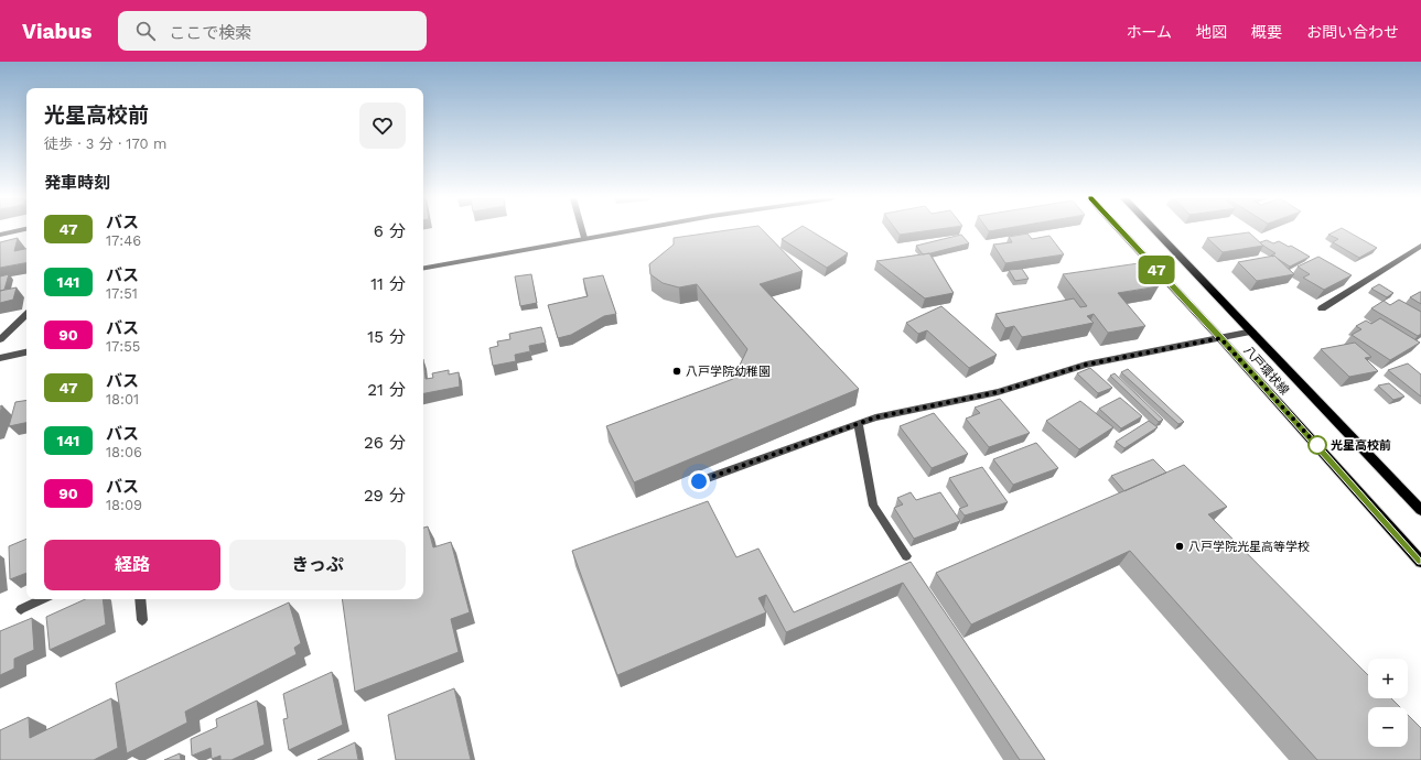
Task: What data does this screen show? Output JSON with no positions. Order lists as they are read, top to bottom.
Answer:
{
  "streets": {
    "main road": ["八戸環状線"]
  },
  "places": ["八戸学院幼稚園", "光星高校前", "八戸学院光星高等学校"],
  "lines": ["bus line 47"],
  "page": {
    "header": "Viabus",
    "search": "ここで検索",
    "nav": [
      "ホーム",
      "地図",
      "概要",
      "お問い合わせ"
    ],
    "on_map": "47",
    "heading": [
      ["光星高校前", "徒歩 · 3 分 · 170 m"],
      "発車時刻"
    ],
    "list": [
      {
        "mark": "47",
        "name": "バス",
        "note": "17:46",
        "value": "6 分"
      },
      {
        "mark": "141",
        "name": "バス",
        "note": "17:51",
        "value": "11 分"
      },
      {
        "mark": "90",
        "name": "バス",
        "note": "17:55",
        "value": "15 分"
      },
      {
        "mark": "47",
        "name": "バス",
        "note": "18:01",
        "value": "21 分"
      },
      {
        "mark": "141",
        "name": "バス",
        "note": "18:06",
        "value": "26 分"
      },
      {
        "mark": "90",
        "name": "バス",
        "note": "18:09",
        "value": "29 分"
      }
    ],
    "buttons": ["経路", "きっぷ"],
    "map_buttons": ["+", "−"]
  }
}
